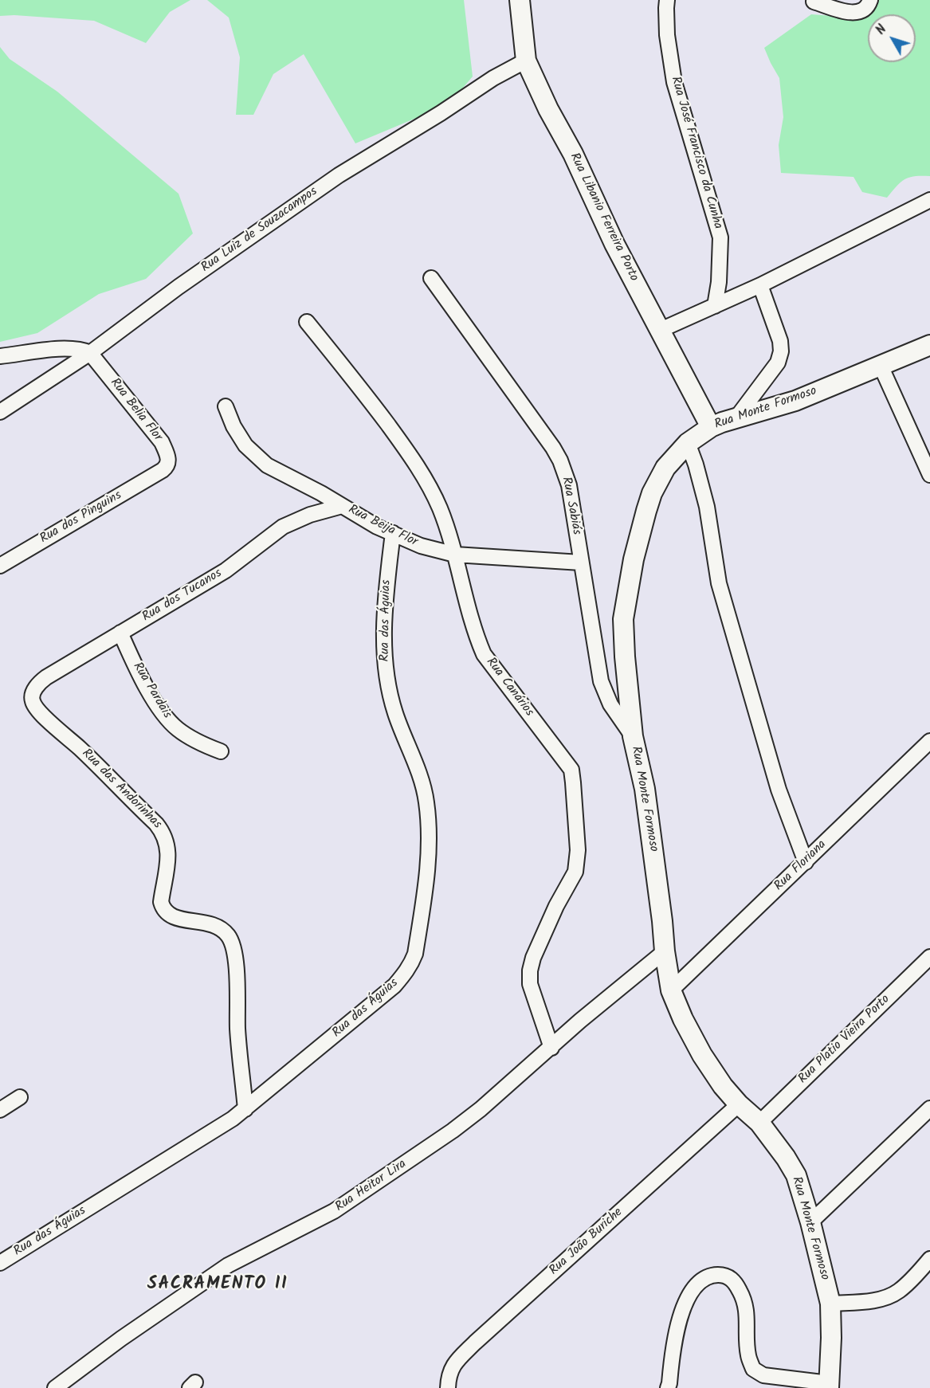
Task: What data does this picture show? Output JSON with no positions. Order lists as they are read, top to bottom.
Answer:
{
  "streets": {
    "street": [
      "Rua José Francisco da Cunha",
      "Rua Libanio Ferreira Porto",
      "Rua Luiz de Souzacampos",
      "Rua Monte Formoso",
      "Rua Belia Flor",
      "Rua Sabiás",
      "Rua dos Pinguins",
      "Rua Beija Flor",
      "Rua dos Tucanos",
      "Rua das Águias",
      "Rua Canários",
      "Rua Pardais",
      "Rua das Andorinhas",
      "Rua Floriana",
      "Rua Platio Vieira Porto",
      "Rua Heitor Lira",
      "Rua João Buriche"
    ]
  },
  "crossings": [
    ["Rua Libanio Ferreira Porto", "Rua Luiz de Souzacampos"],
    ["Rua Libanio Ferreira Porto", "Rua Monte Formoso"],
    ["Rua Luiz de Souzacampos", "Rua Belia Flor"],
    ["Rua Monte Formoso", "Rua Sabiás"],
    ["Rua Monte Formoso", "Rua Floriana"],
    ["Rua Monte Formoso", "Rua Platio Vieira Porto"],
    ["Rua Monte Formoso", "Rua Heitor Lira"],
    ["Rua Monte Formoso", "Rua João Buriche"],
    ["Rua Belia Flor", "Rua dos Pinguins"],
    ["Rua Sabiás", "Rua Beija Flor"],
    ["Rua Beija Flor", "Rua dos Tucanos"],
    ["Rua Beija Flor", "Rua das Águias"],
    ["Rua Beija Flor", "Rua Canários"],
    ["Rua dos Tucanos", "Rua Pardais"],
    ["Rua dos Tucanos", "Rua das Andorinhas"],
    ["Rua das Águias", "Rua das Andorinhas"],
    ["Rua Canários", "Rua Heitor Lira"]
  ],
  "districts": ["SACRAMENTO II"],
  "north": "top left"
}
